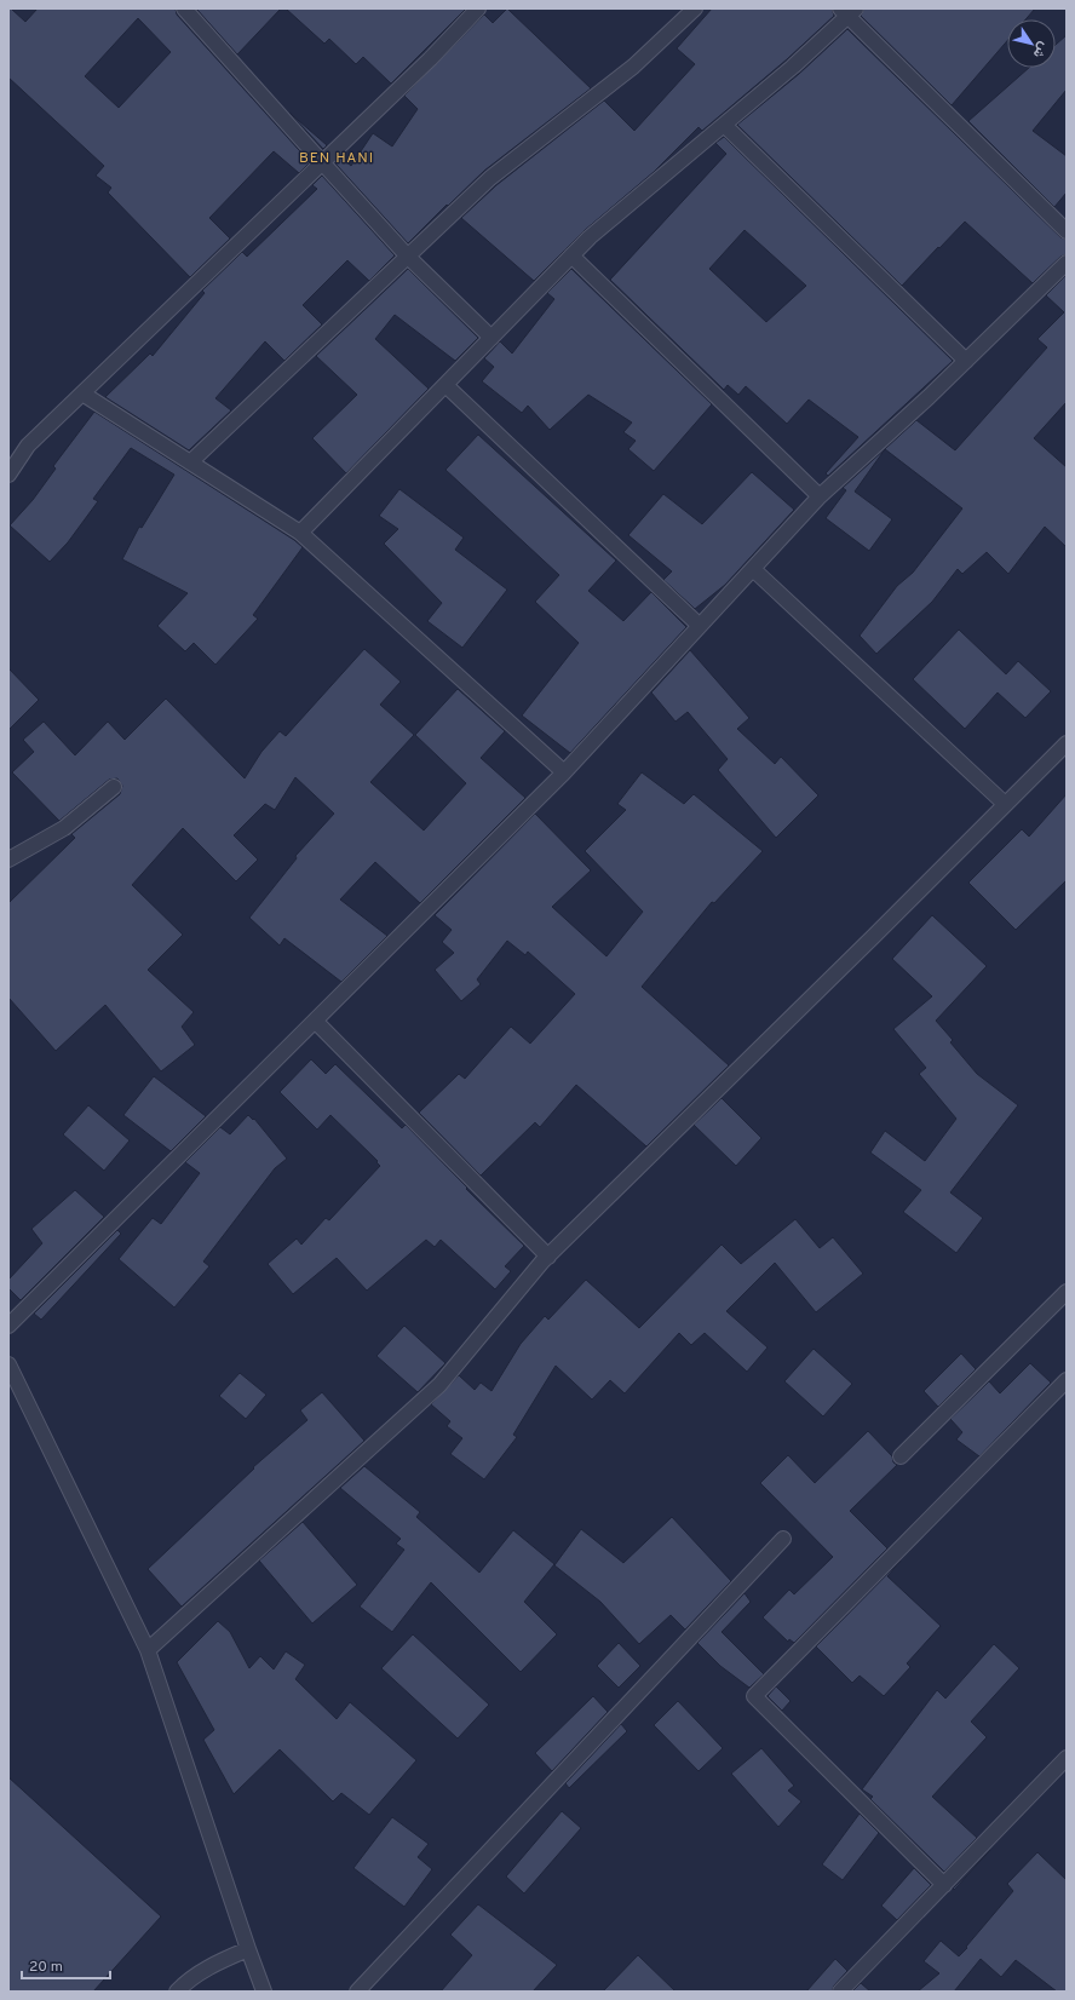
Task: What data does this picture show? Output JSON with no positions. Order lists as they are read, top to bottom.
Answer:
{
  "districts": ["BEN HANI"],
  "scale_bar": "20 m",
  "north": "bottom right"
}
